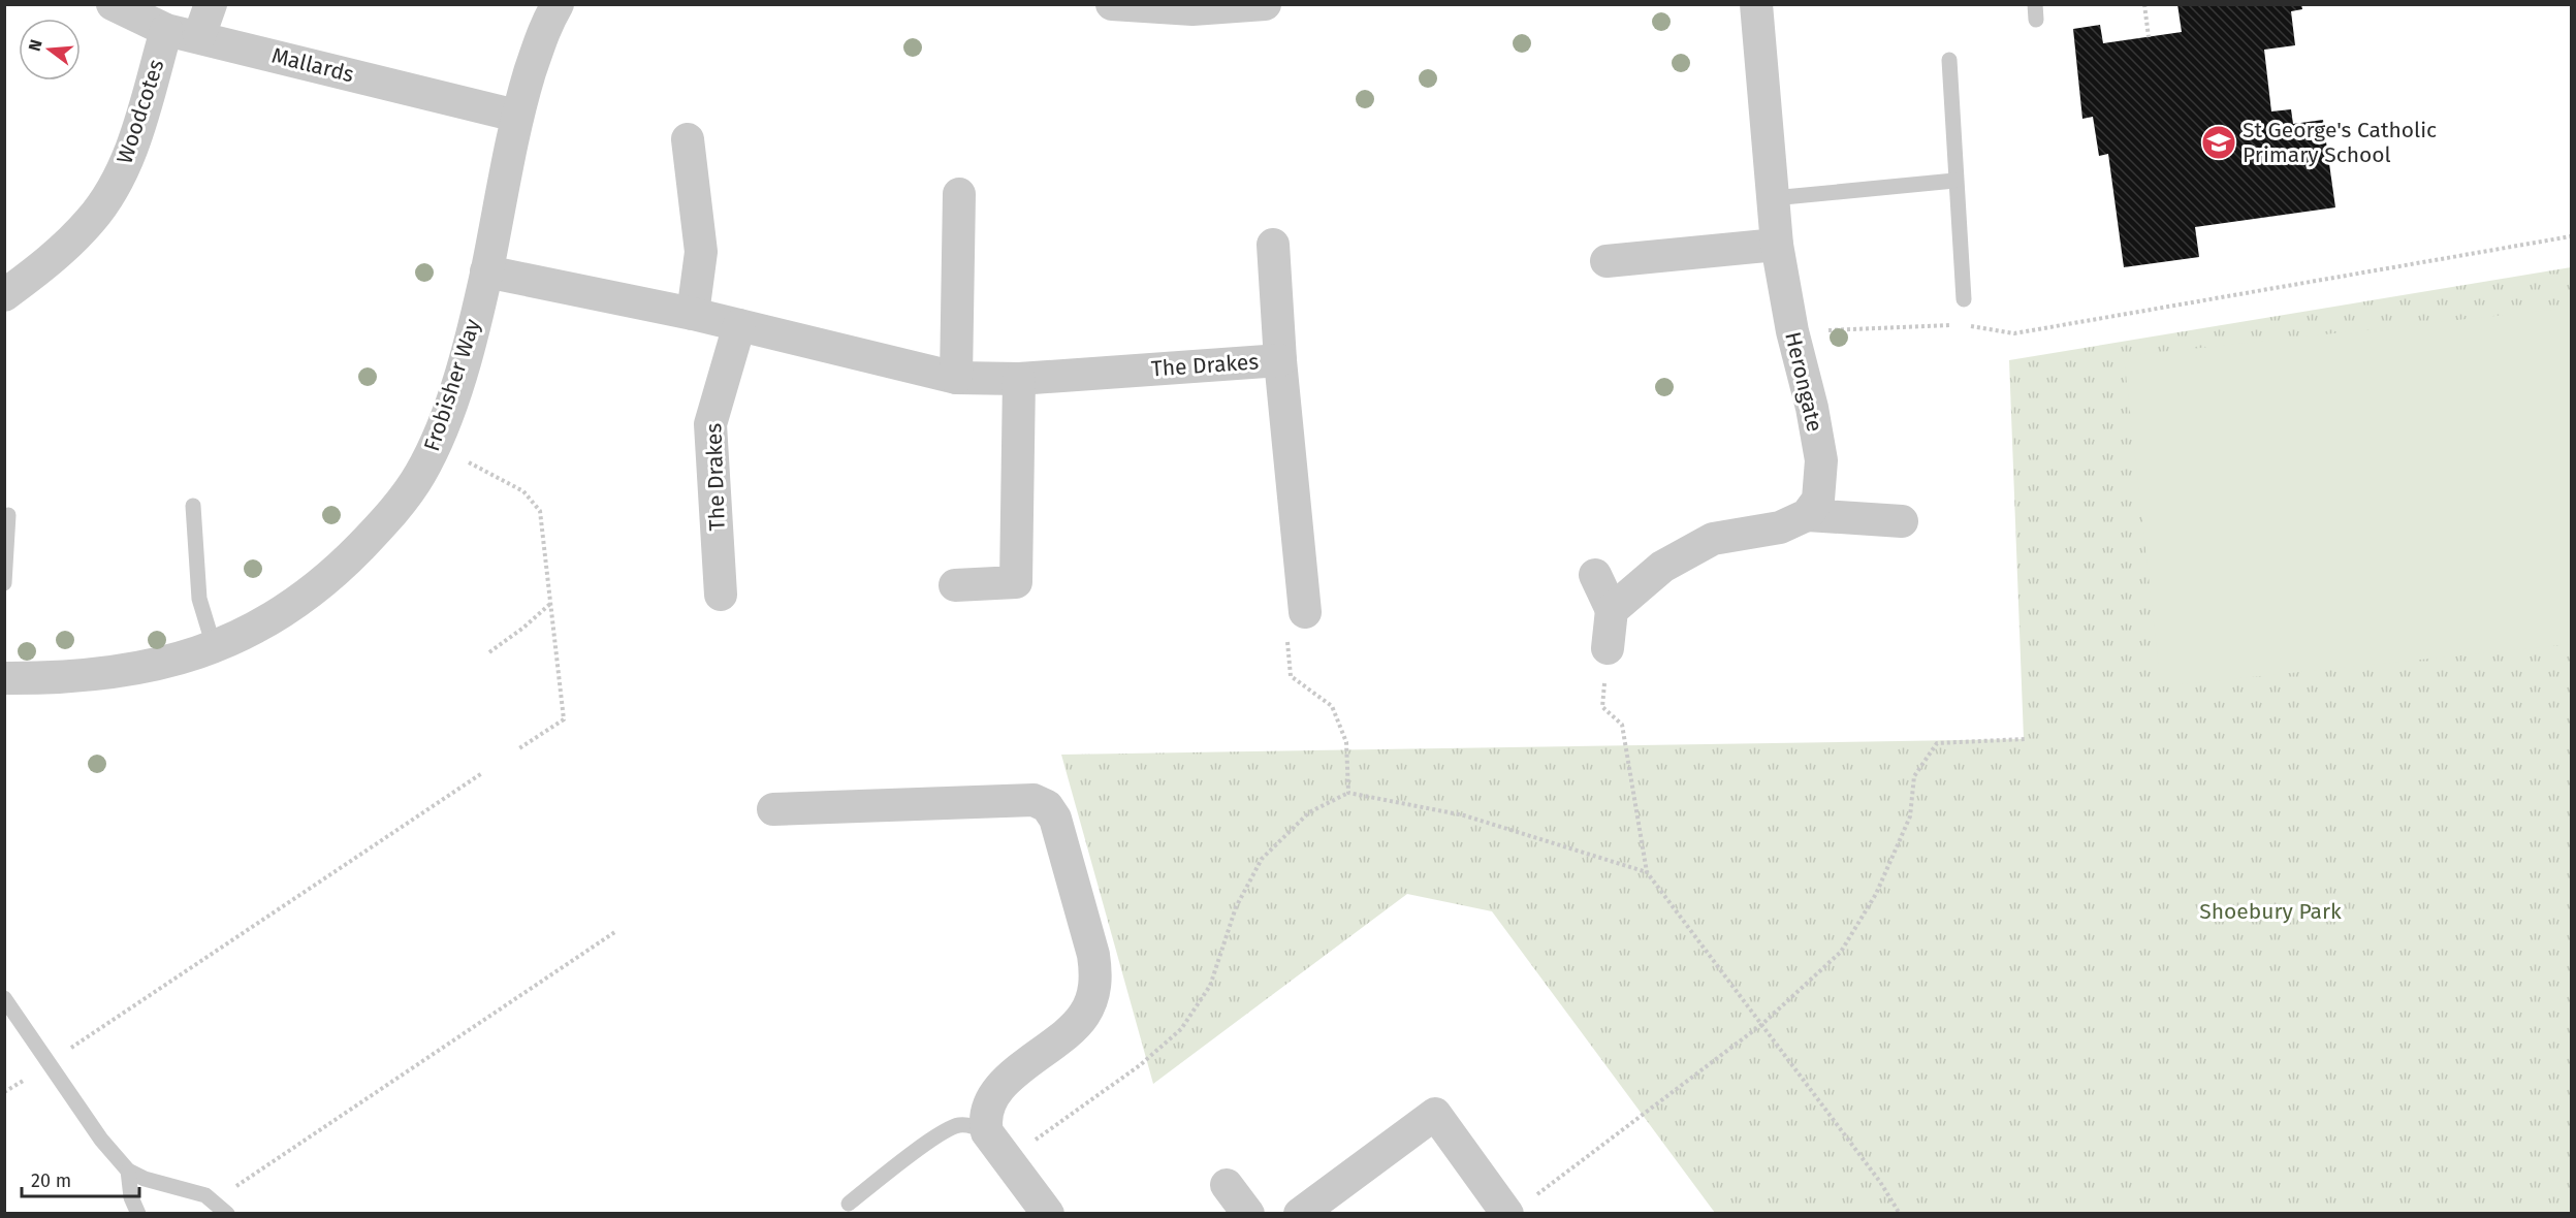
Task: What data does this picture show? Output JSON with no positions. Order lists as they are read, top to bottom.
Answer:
{
  "streets": {
    "street": [
      "Mallards",
      "Woodcotes",
      "The Drakes",
      "Herongate",
      "Frobisher Way"
    ]
  },
  "crossings": [
    ["Mallards", "Woodcotes"],
    ["Mallards", "Frobisher Way"],
    ["The Drakes", "Frobisher Way"]
  ],
  "parks": ["Shoebury Park"],
  "places": {
    "school or university": ["St George's Catholic Primary School"]
  },
  "scale_bar": "20 m",
  "north": "left"
}
